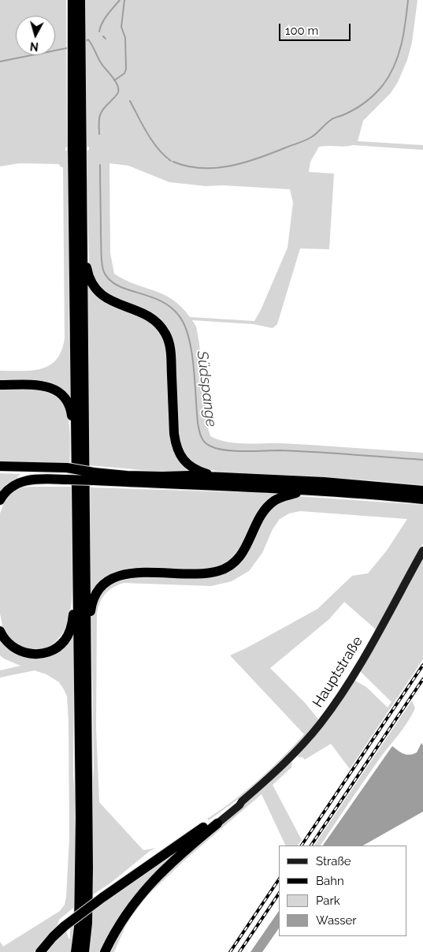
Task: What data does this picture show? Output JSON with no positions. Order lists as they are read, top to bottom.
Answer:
{
  "streets": {
    "main road": ["Hauptstraße"]
  },
  "water": ["Südspange"],
  "legend": [
    "Straße",
    "Bahn",
    "Park",
    "Wasser"
  ],
  "scale_bar": "100 m",
  "north": "bottom"
}
